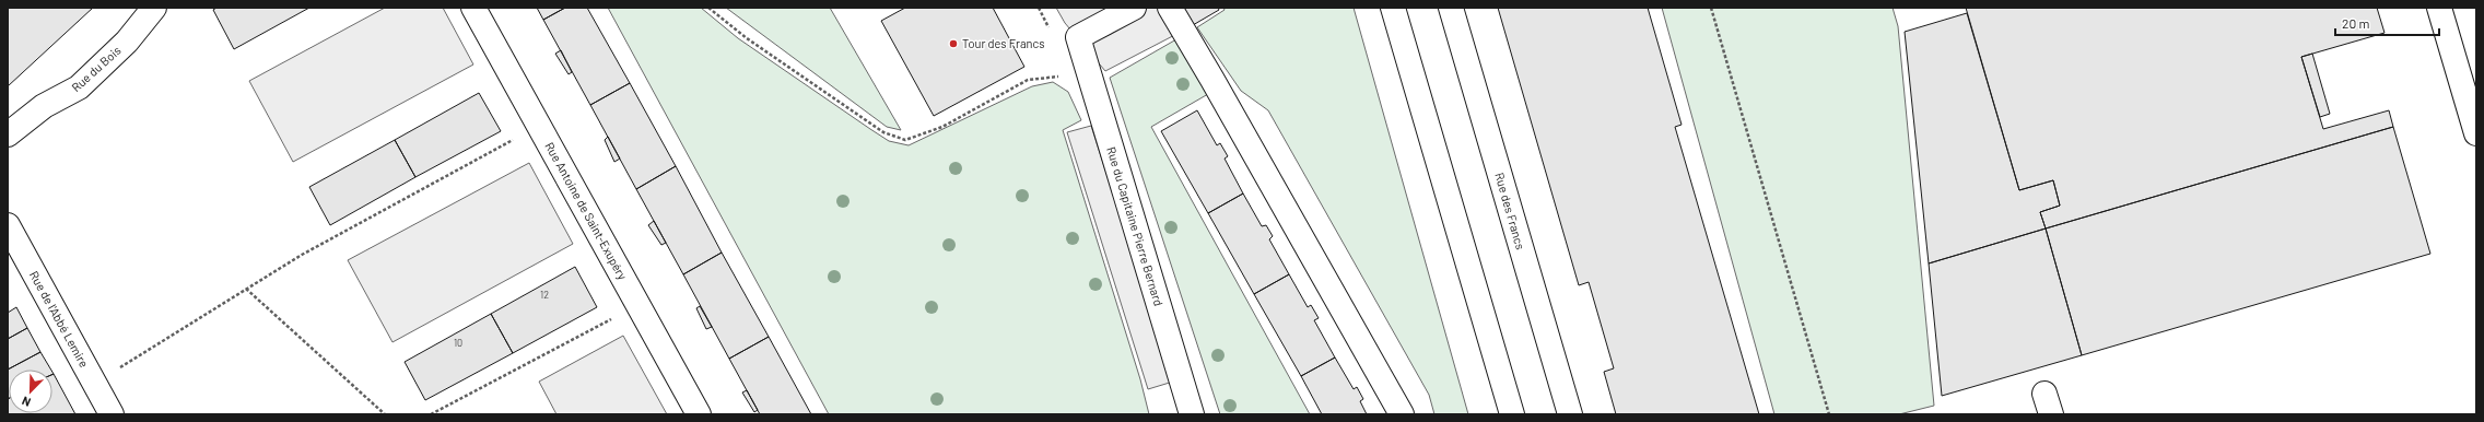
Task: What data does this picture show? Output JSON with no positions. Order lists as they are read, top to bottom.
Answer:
{
  "streets": {
    "street": [
      "Rue du Bois",
      "Rue Antoine de Saint-Exupéry",
      "Rue des Francs",
      "Rue du Capitaine Pierre Bernard",
      "Rue de l'Abbé Lemire"
    ]
  },
  "places": ["Tour des Francs"],
  "house_numbers": ["12", "10"],
  "scale_bar": "20 m",
  "north": "bottom left"
}
